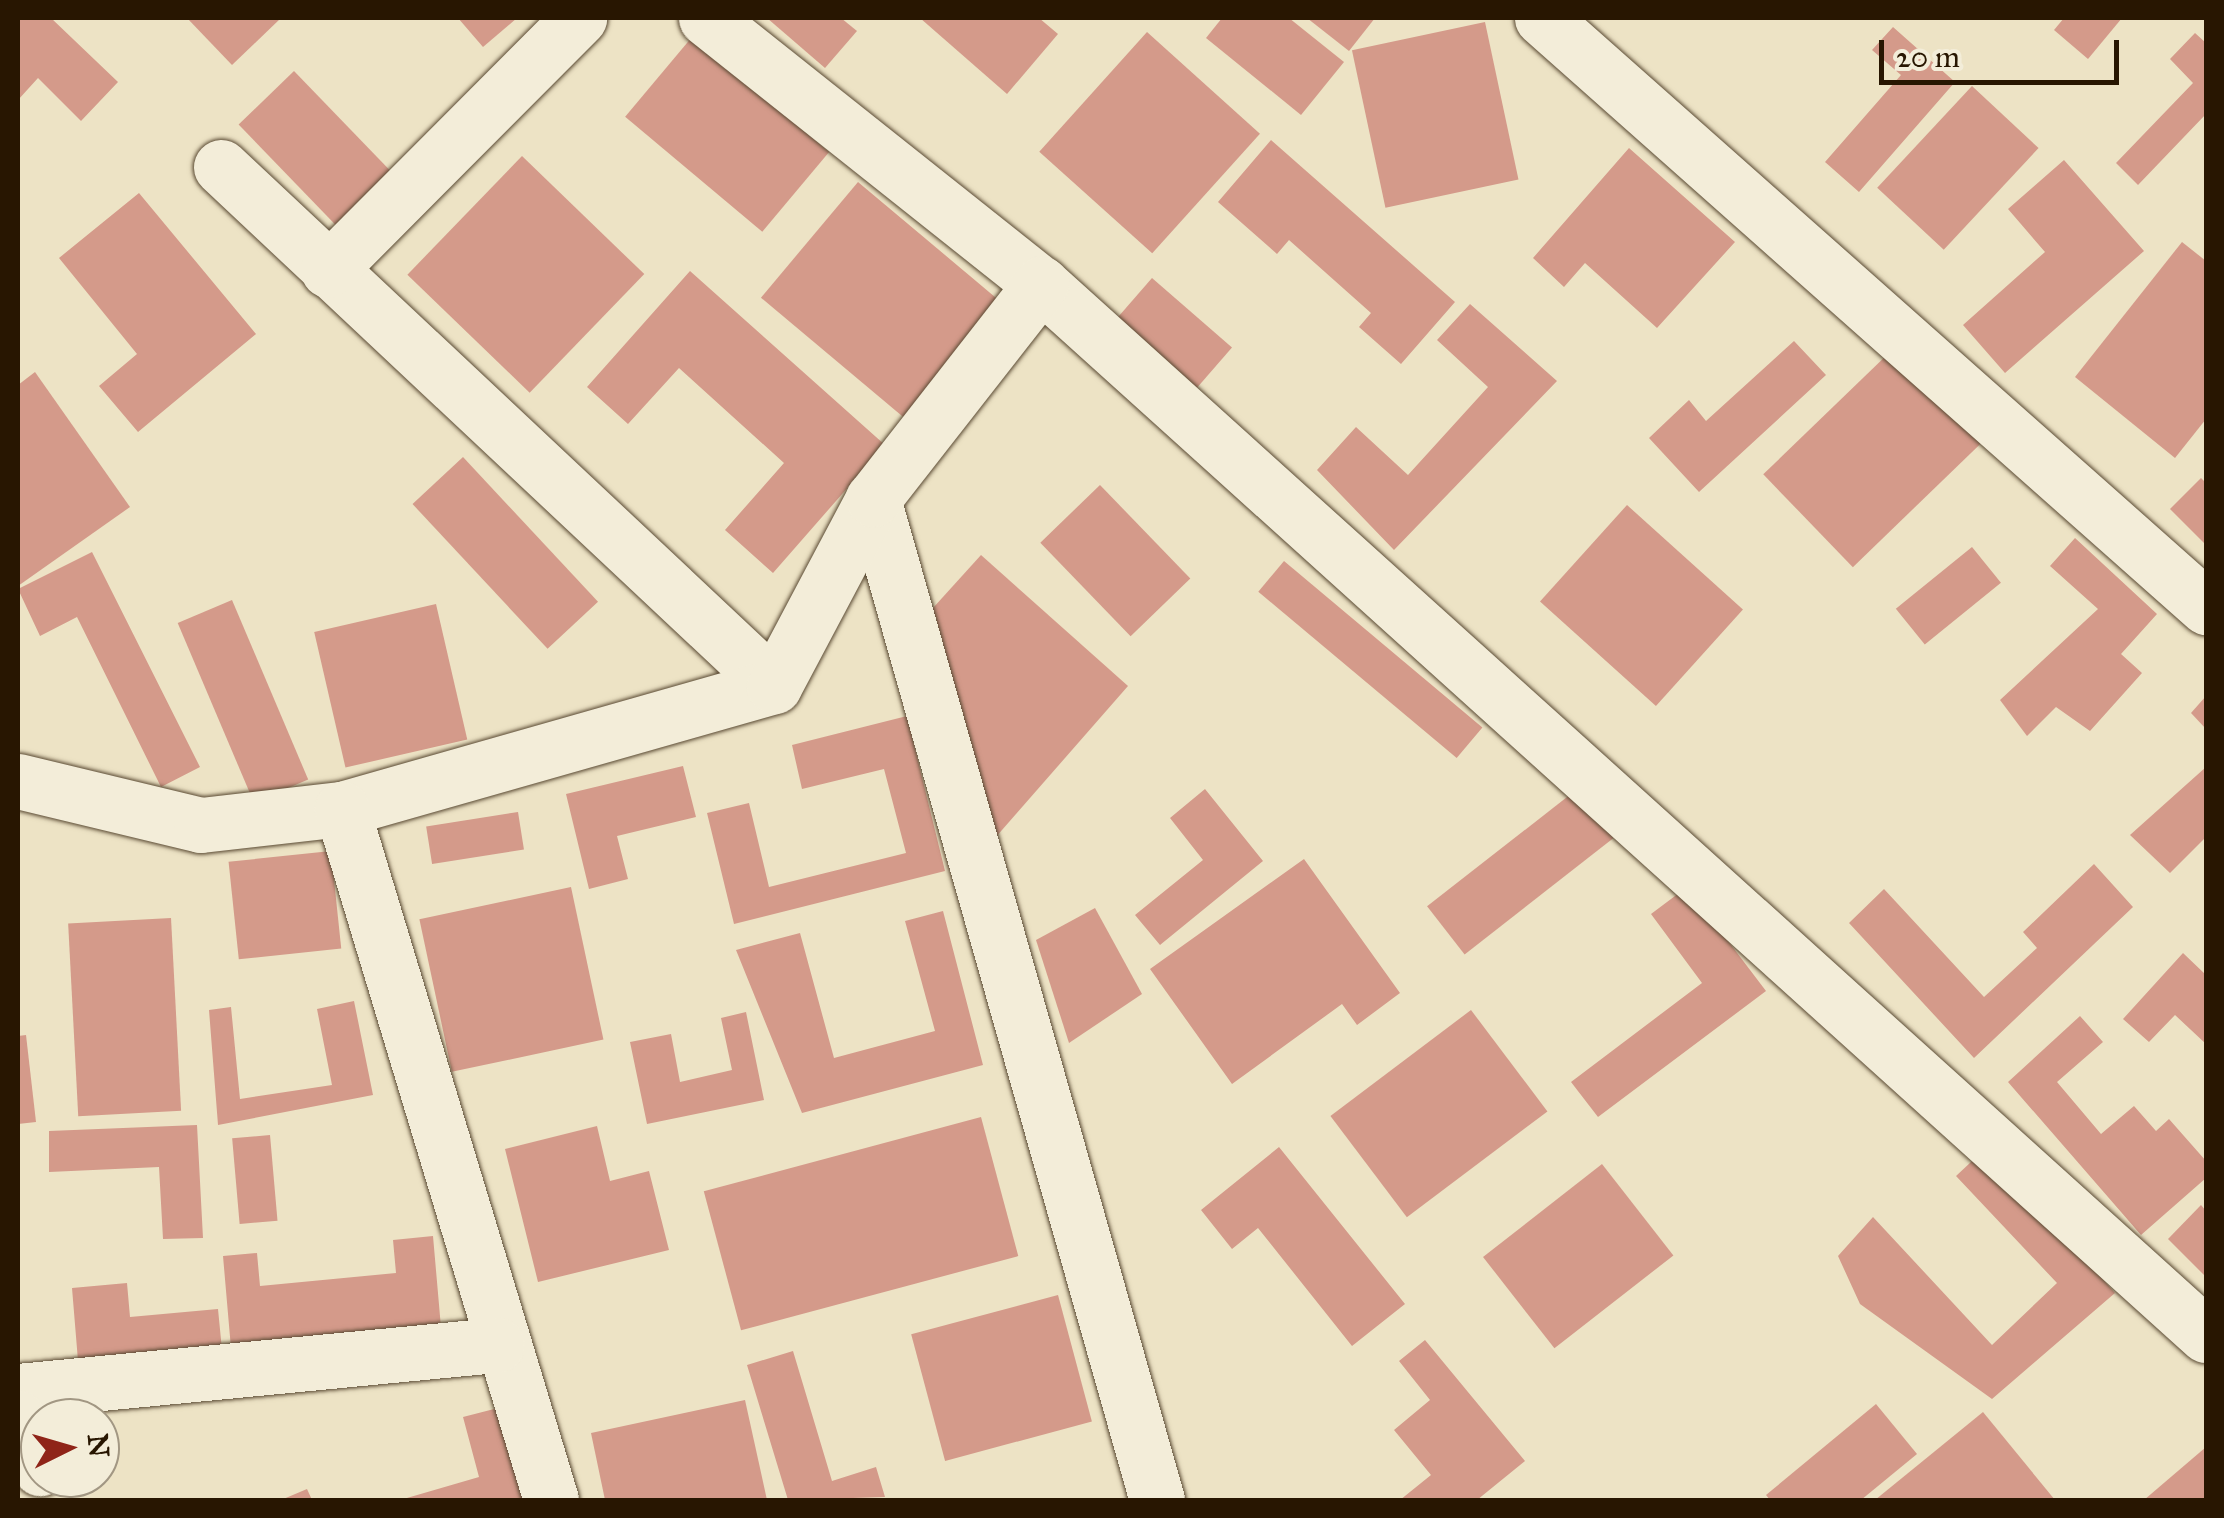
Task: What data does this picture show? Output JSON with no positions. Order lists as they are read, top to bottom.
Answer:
{
  "scale_bar": "20 m",
  "north": "right"
}
